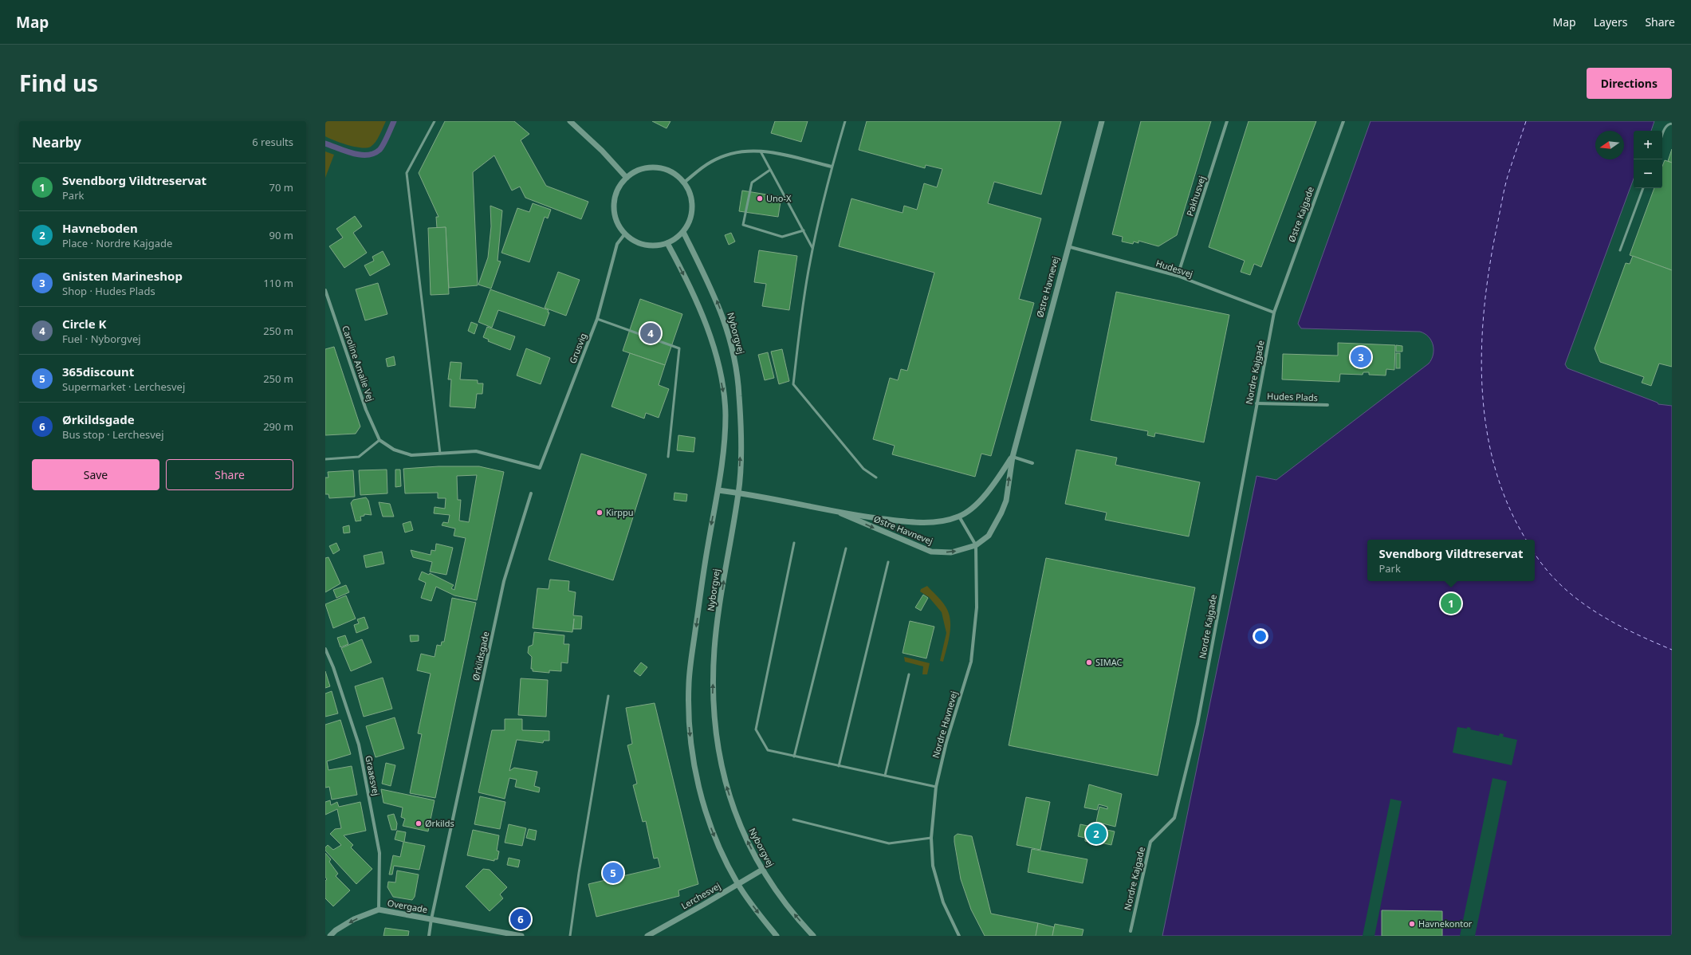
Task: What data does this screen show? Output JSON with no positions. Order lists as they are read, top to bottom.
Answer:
{
  "streets": {
    "street": [
      "Pakhusvej",
      "Østre Kajgade",
      "Hudesvej",
      "Østre Havnevej",
      "Nyborgvej",
      "Grusvig",
      "Caroline Amalie Vej",
      "Nordre Kajgade",
      "Hudes Plads",
      "Ørkildsgade",
      "Nordre Havnevej",
      "Graaesvej",
      "Lerchesvej",
      "Overgade"
    ]
  },
  "crossings": [
    ["Pakhusvej", "Hudesvej"],
    ["Østre Kajgade", "Hudesvej"],
    ["Østre Kajgade", "Nordre Kajgade"],
    ["Hudesvej", "Østre Havnevej"],
    ["Hudesvej", "Nordre Kajgade"],
    ["Østre Havnevej", "Nyborgvej"],
    ["Østre Havnevej", "Nordre Havnevej"],
    ["Nyborgvej", "Grusvig"],
    ["Nyborgvej", "Lerchesvej"],
    ["Nordre Kajgade", "Hudes Plads"],
    ["Ørkildsgade", "Overgade"],
    ["Graaesvej", "Overgade"]
  ],
  "one_way": ["Overgade"],
  "places": [
    "Uno-X",
    "Kirppu",
    "SIMAC",
    "Ørkilds",
    "Havnekontor"
  ],
  "north": "left",
  "page": {
    "header": "Map",
    "nav": ["Map", "Layers", "Share"],
    "title": "Find us",
    "buttons": [
      "Directions",
      ["Save", "Share"]
    ],
    "heading": ["Nearby", "6 results"],
    "map_buttons": ["+", "−"],
    "list": [
      {
        "mark": "1",
        "name": "Svendborg Vildtreservat",
        "note": "Park",
        "value": "70 m"
      },
      {
        "mark": "2",
        "name": "Havneboden",
        "note": "Place · Nordre Kajgade",
        "value": "90 m"
      },
      {
        "mark": "3",
        "name": "Gnisten Marineshop",
        "note": "Shop · Hudes Plads",
        "value": "110 m"
      },
      {
        "mark": "4",
        "name": "Circle K",
        "note": "Fuel · Nyborgvej",
        "value": "250 m"
      },
      {
        "mark": "5",
        "name": "365discount",
        "note": "Supermarket · Lerchesvej",
        "value": "250 m"
      },
      {
        "mark": "6",
        "name": "Ørkildsgade",
        "note": "Bus stop · Lerchesvej",
        "value": "290 m"
      }
    ],
    "pins": [
      "4",
      "3",
      "1",
      "2",
      "5",
      "6"
    ],
    "popup": ["Svendborg Vildtreservat", "Park"]
  }
}
